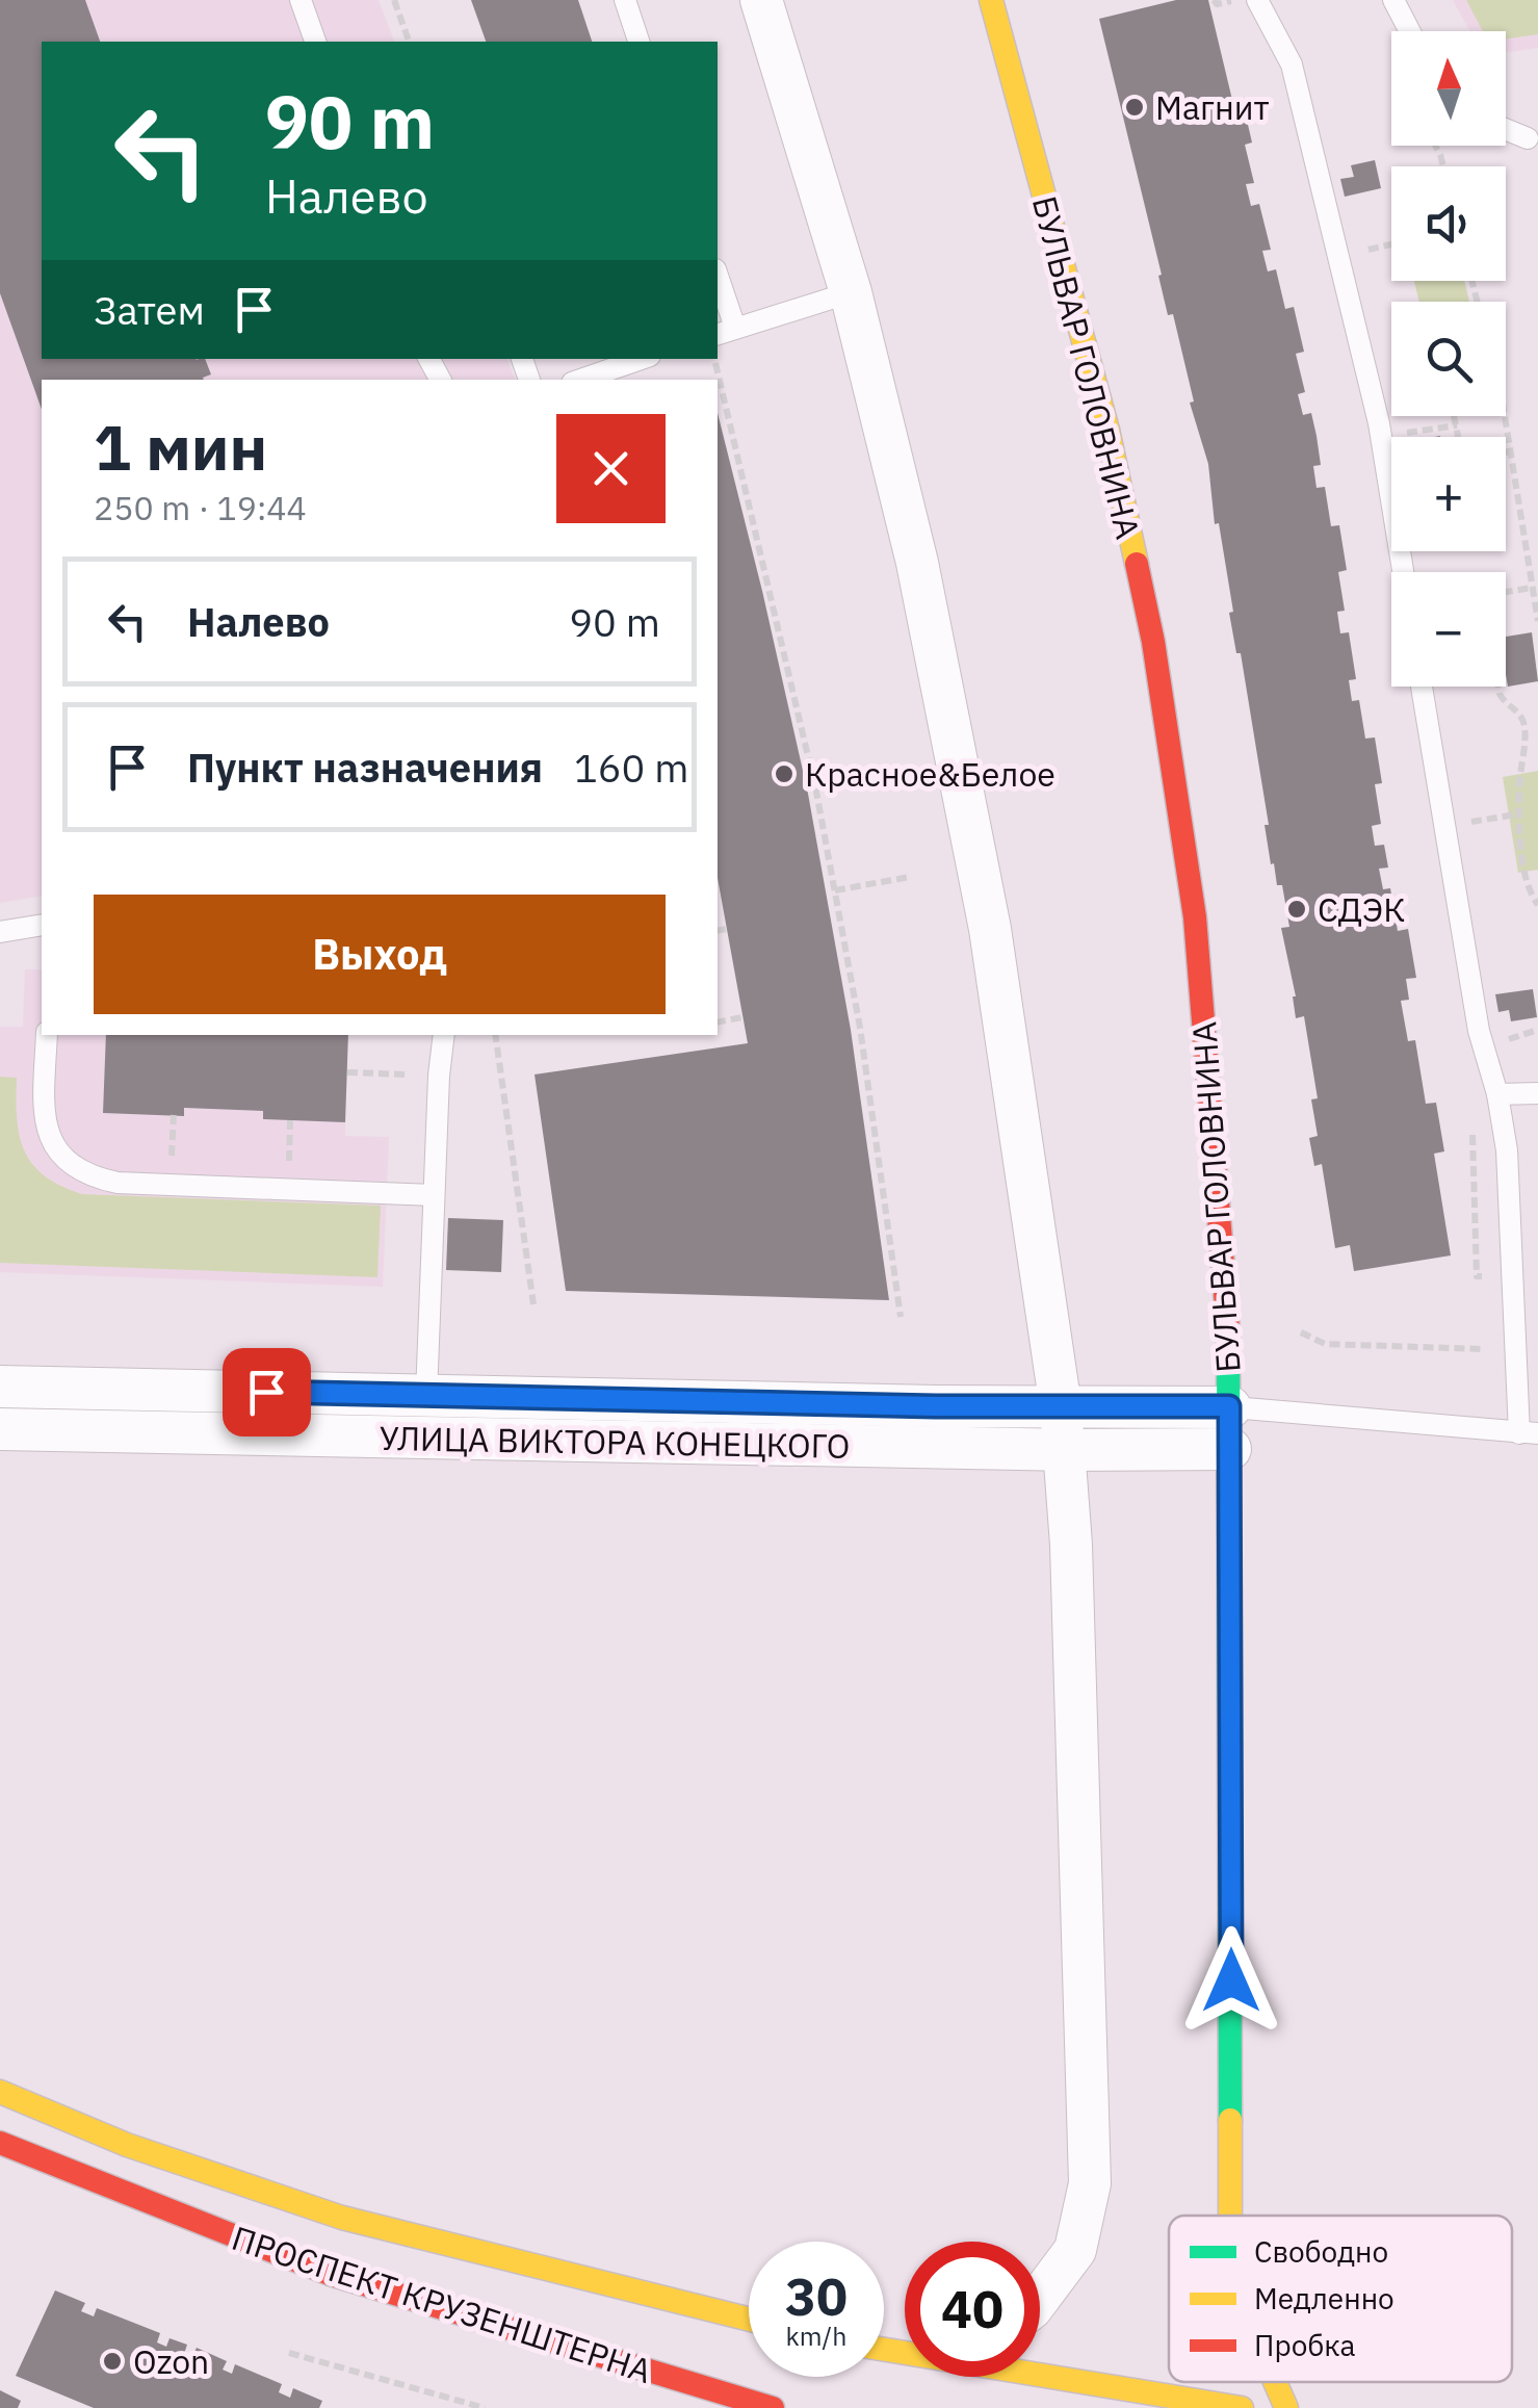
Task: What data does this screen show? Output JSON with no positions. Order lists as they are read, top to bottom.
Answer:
{
  "streets": {
    "street": ["БУЛЬВАР ГОЛОВНИНА", "УЛИЦА ВИКТОРА КОНЕЦКОГО", "ПРОСПЕКТ КРУЗЕНШТЕРНА"]
  },
  "crossings": [
    ["БУЛЬВАР ГОЛОВНИНА", "УЛИЦА ВИКТОРА КОНЕЦКОГО"]
  ],
  "places": [
    "Магнит",
    "Красное&Белое",
    "СДЭК",
    "Ozon"
  ],
  "legend": ["Свободно", "Медленно", "Пробка"],
  "north": "top",
  "page": {
    "map_buttons": ["+", "−"],
    "turn": ["90 m", "Налево"],
    "then": "Затем",
    "heading": ["1 мин", "250 m · 19:44"],
    "list": [
      {
        "name": "Налево",
        "value": "90 m"
      },
      {
        "name": "Пункт назначения",
        "value": "160 m"
      }
    ],
    "buttons": "Выход",
    "speed": "30 km/h",
    "limit": "40"
  }
}
